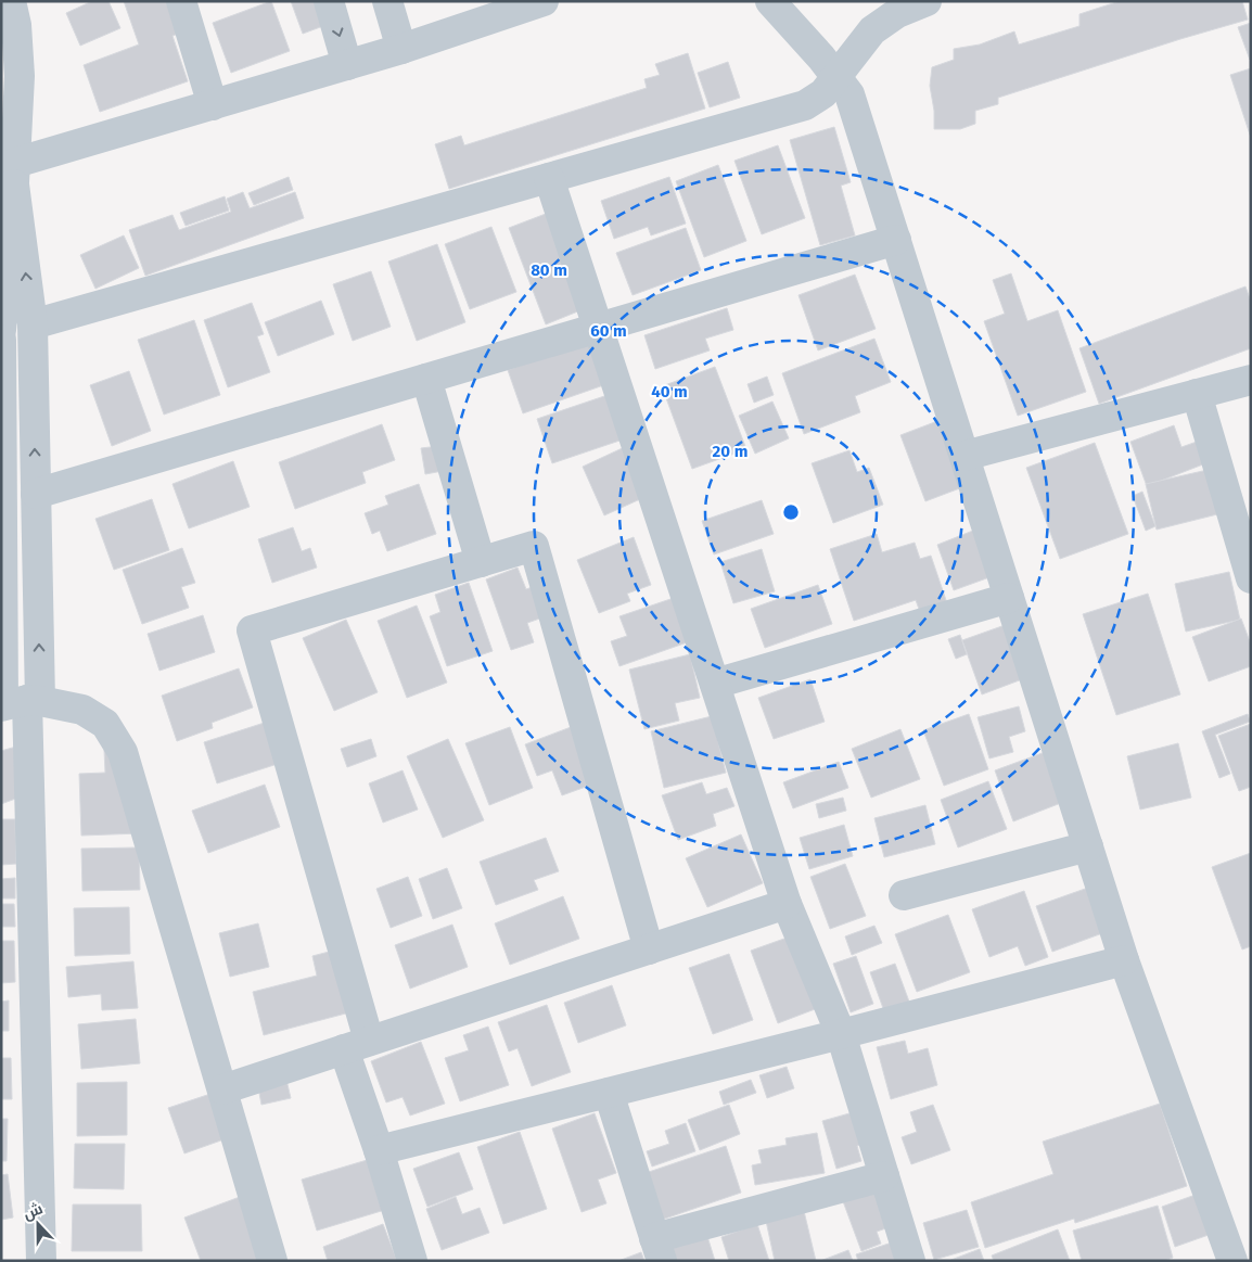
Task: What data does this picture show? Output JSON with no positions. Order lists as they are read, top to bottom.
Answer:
{
  "north": "top",
  "rings": [
    "80 m",
    "60 m",
    "40 m",
    "20 m"
  ]
}
